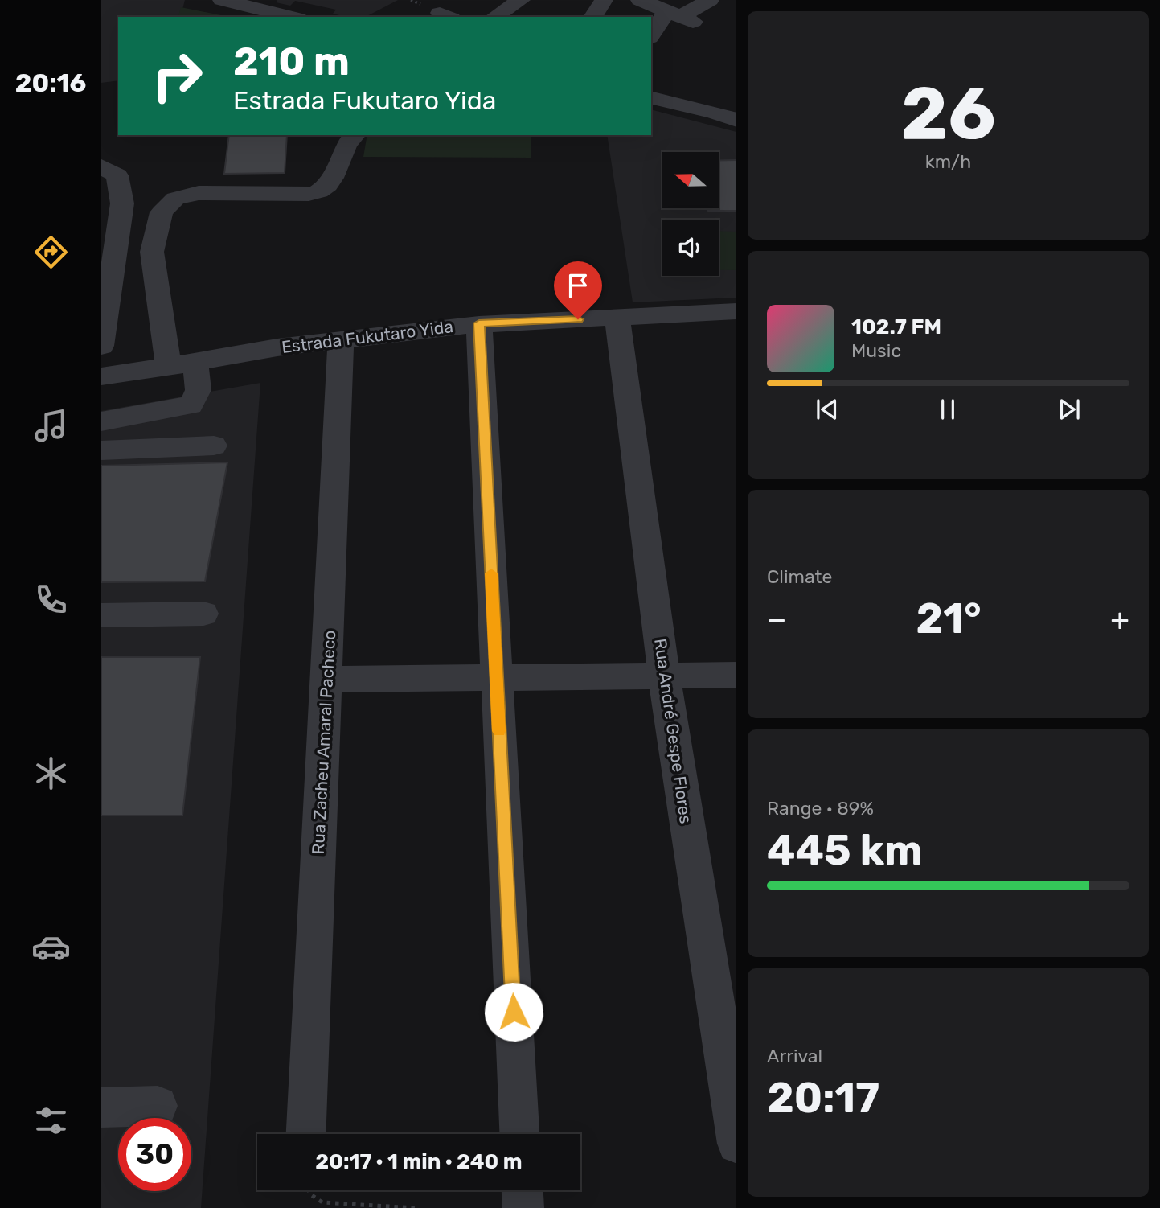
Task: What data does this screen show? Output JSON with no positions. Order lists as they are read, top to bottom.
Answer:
{
  "streets": {
    "street": ["Estrada Fukutaro Yida", "Rua André Gespe Flores", "Rua Zacheu Amaral Pacheco"]
  },
  "crossings": [
    ["Estrada Fukutaro Yida", "Rua André Gespe Flores"],
    ["Estrada Fukutaro Yida", "Rua Zacheu Amaral Pacheco"]
  ],
  "north": "left",
  "page": {
    "tabs": "20:16",
    "tile": [
      ["26", "km/h"],
      "Climate",
      ["Range · 89%", "445 km"],
      ["Arrival", "20:17"]
    ],
    "turn": ["210 m", "Estrada Fukutaro Yida"],
    "song": ["102.7 FM", "Music"],
    "heat": ["−", "21°", "+"],
    "limit": "30",
    "trip": "20:17 · 1 min · 240 m"
  }
}
